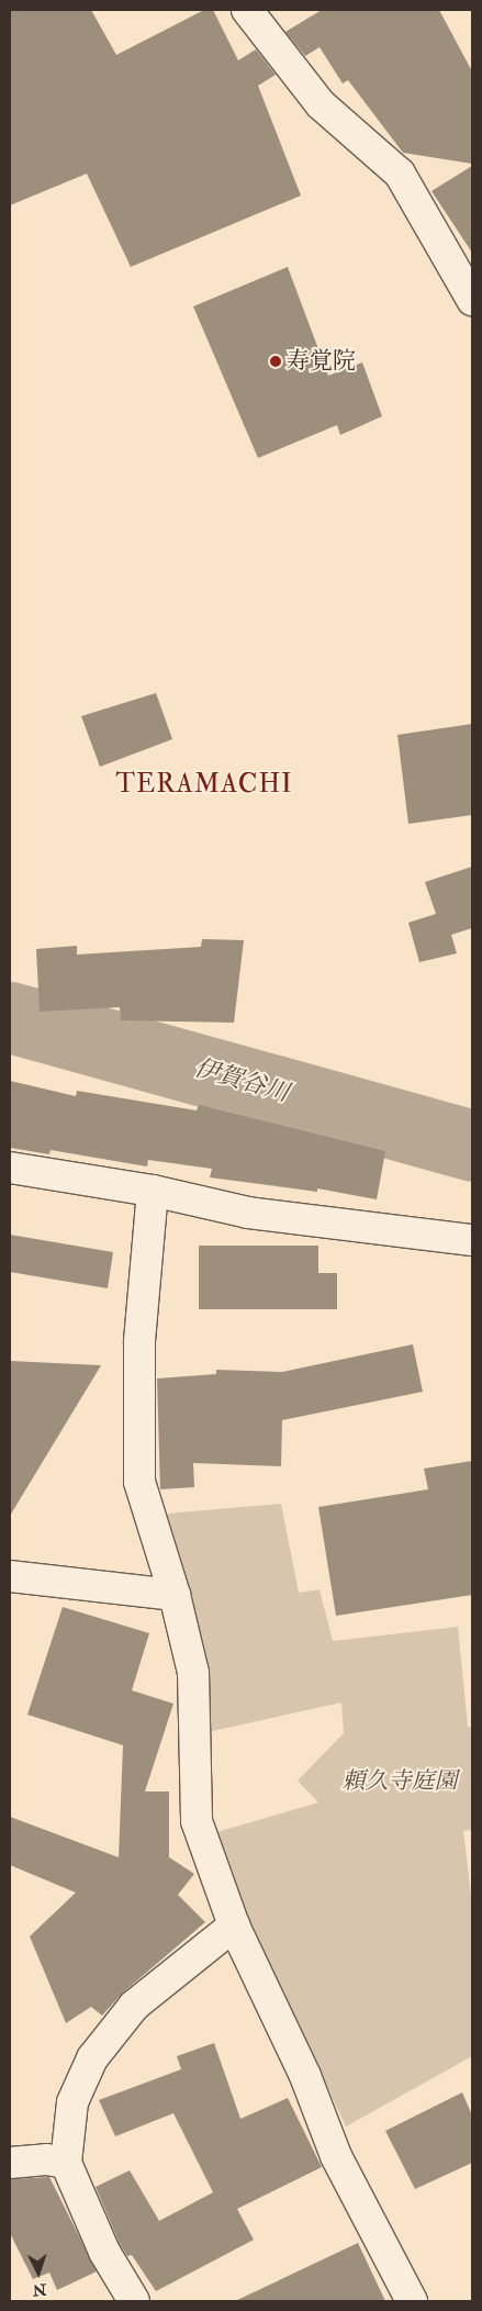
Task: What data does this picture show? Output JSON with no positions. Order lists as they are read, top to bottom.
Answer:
{
  "districts": ["TERAMACHI"],
  "water": ["伊賀谷川"],
  "parks": ["頼久寺庭園"],
  "places": ["寿覚院"],
  "north": "bottom"
}
